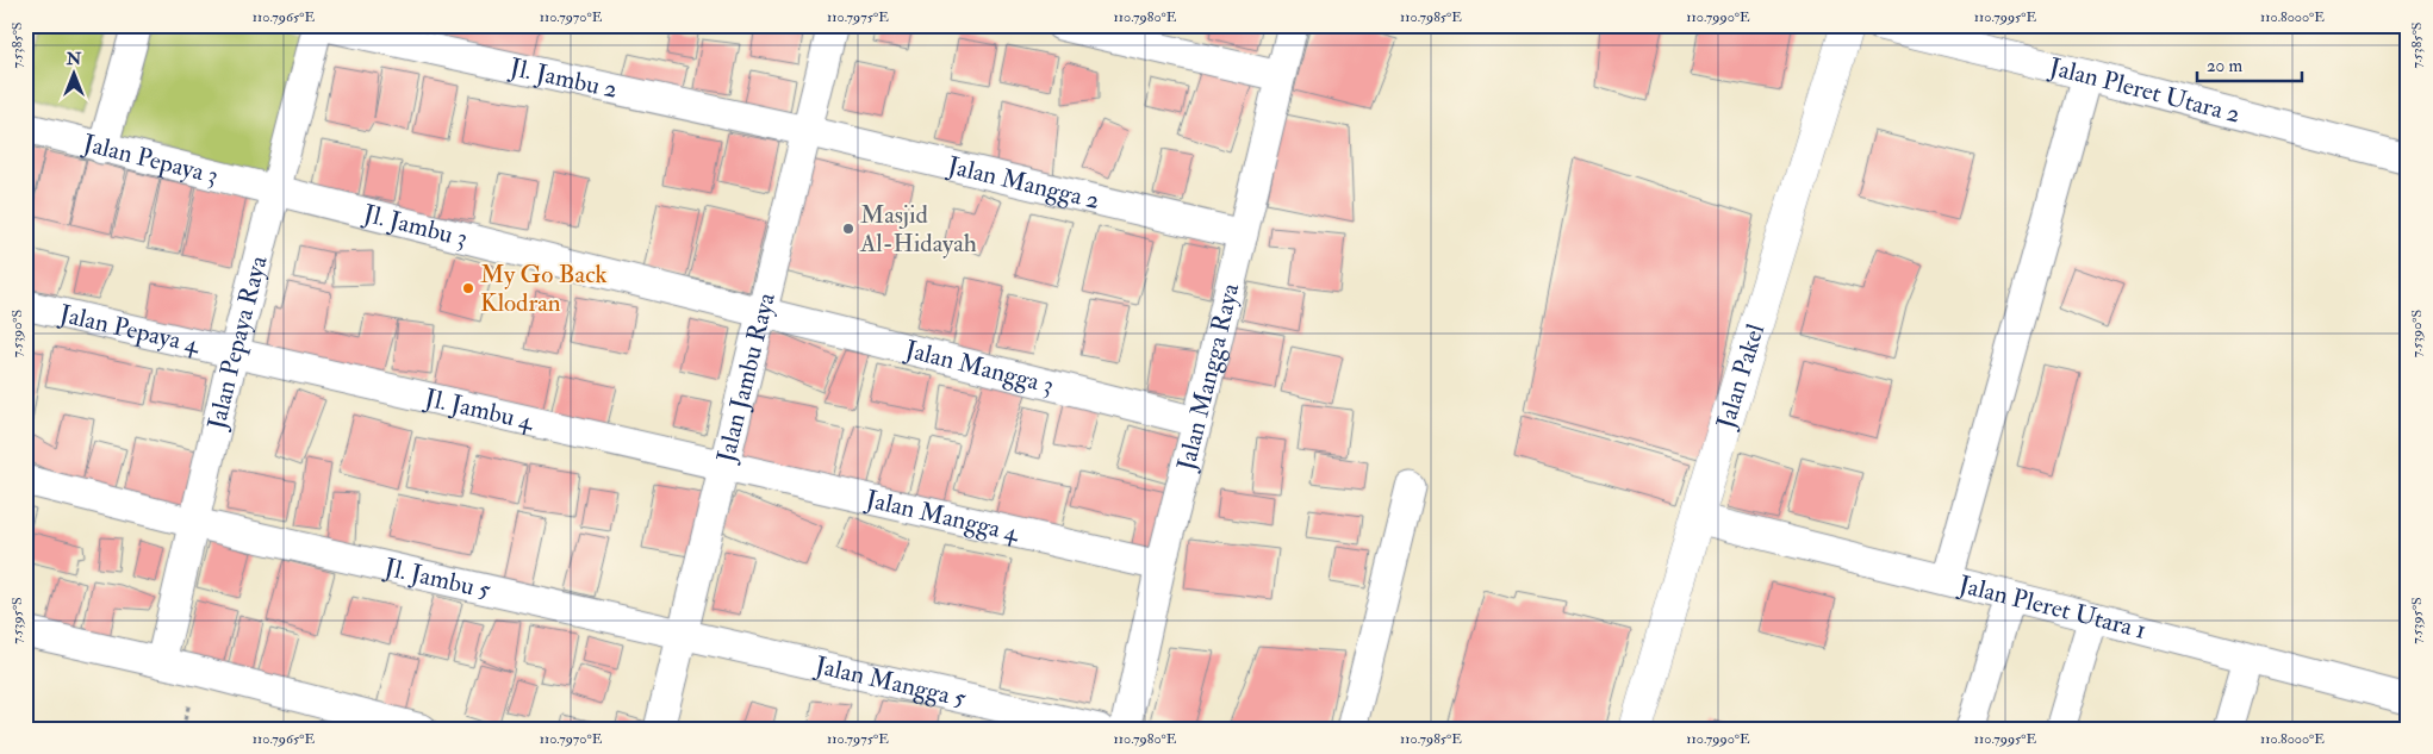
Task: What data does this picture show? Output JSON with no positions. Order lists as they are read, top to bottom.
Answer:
{
  "streets": {
    "street": [
      "Jl. Jambu 2",
      "Jalan Pleret Utara 2",
      "Jalan Pepaya 3",
      "Jalan Mangga 2",
      "Jl. Jambu 3",
      "Jalan Pepaya 4",
      "Jalan Pepaya Raya",
      "Jalan Mangga 3",
      "Jalan Mangga Raya",
      "Jalan Pakel",
      "Jalan Jambu Raya",
      "Jl. Jambu 4",
      "Jalan Mangga 4",
      "Jl. Jambu 5",
      "Jalan Pleret Utara 1",
      "Jalan Mangga 5"
    ]
  },
  "crossings": [
    ["Jl. Jambu 2", "Jalan Mangga 2"],
    ["Jl. Jambu 2", "Jalan Pepaya Raya"],
    ["Jl. Jambu 2", "Jalan Jambu Raya"],
    ["Jalan Pepaya 3", "Jl. Jambu 3"],
    ["Jalan Pepaya 3", "Jalan Pepaya Raya"],
    ["Jalan Mangga 2", "Jalan Mangga Raya"],
    ["Jalan Mangga 2", "Jalan Jambu Raya"],
    ["Jl. Jambu 3", "Jalan Pepaya Raya"],
    ["Jl. Jambu 3", "Jalan Mangga 3"],
    ["Jl. Jambu 3", "Jalan Jambu Raya"],
    ["Jalan Pepaya 4", "Jalan Pepaya Raya"],
    ["Jalan Pepaya 4", "Jl. Jambu 4"],
    ["Jalan Pepaya Raya", "Jl. Jambu 4"],
    ["Jalan Pepaya Raya", "Jl. Jambu 5"],
    ["Jalan Mangga 3", "Jalan Mangga Raya"],
    ["Jalan Mangga 3", "Jalan Jambu Raya"],
    ["Jalan Mangga Raya", "Jalan Mangga 4"],
    ["Jalan Pakel", "Jalan Pleret Utara 1"],
    ["Jalan Jambu Raya", "Jl. Jambu 4"],
    ["Jalan Jambu Raya", "Jalan Mangga 4"],
    ["Jalan Jambu Raya", "Jl. Jambu 5"],
    ["Jalan Jambu Raya", "Jalan Mangga 5"],
    ["Jl. Jambu 4", "Jalan Mangga 4"],
    ["Jl. Jambu 5", "Jalan Mangga 5"]
  ],
  "places": ["Masjid Al-Hidayah", "My Go Back Klodran"],
  "scale_bar": "20 m",
  "north": "top",
  "coordinates": [
    "110.7965°E",
    "110.7970°E",
    "110.7975°E",
    "110.7980°E",
    "110.7985°E",
    "110.7990°E",
    "110.7995°E",
    "110.8000°E",
    "7.5385°S",
    "7.5390°S",
    "7.5395°S"
  ]
}
